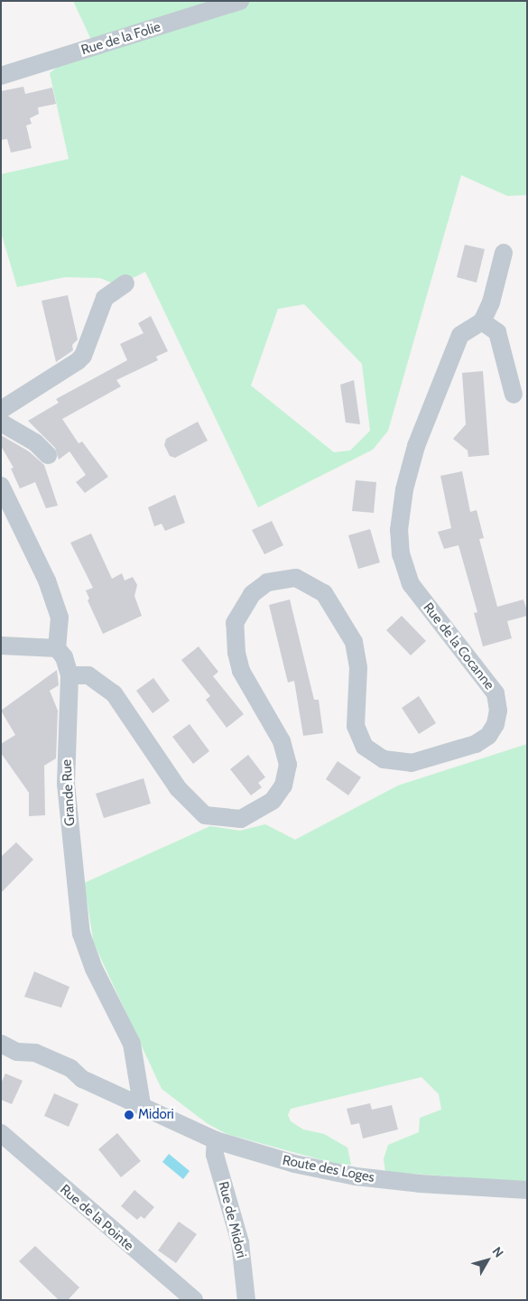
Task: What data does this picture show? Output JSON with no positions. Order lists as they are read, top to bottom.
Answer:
{
  "streets": {
    "street": [
      "Rue de la Folie",
      "Rue de la Cocanne",
      "Grande Rue",
      "Route des Loges",
      "Rue de la Pointe",
      "Rue de Midori"
    ]
  },
  "crossings": [
    ["Rue de la Cocanne", "Grande Rue"],
    ["Grande Rue", "Route des Loges"],
    ["Route des Loges", "Rue de Midori"]
  ],
  "places": ["Midori"],
  "north": "top right"
}
